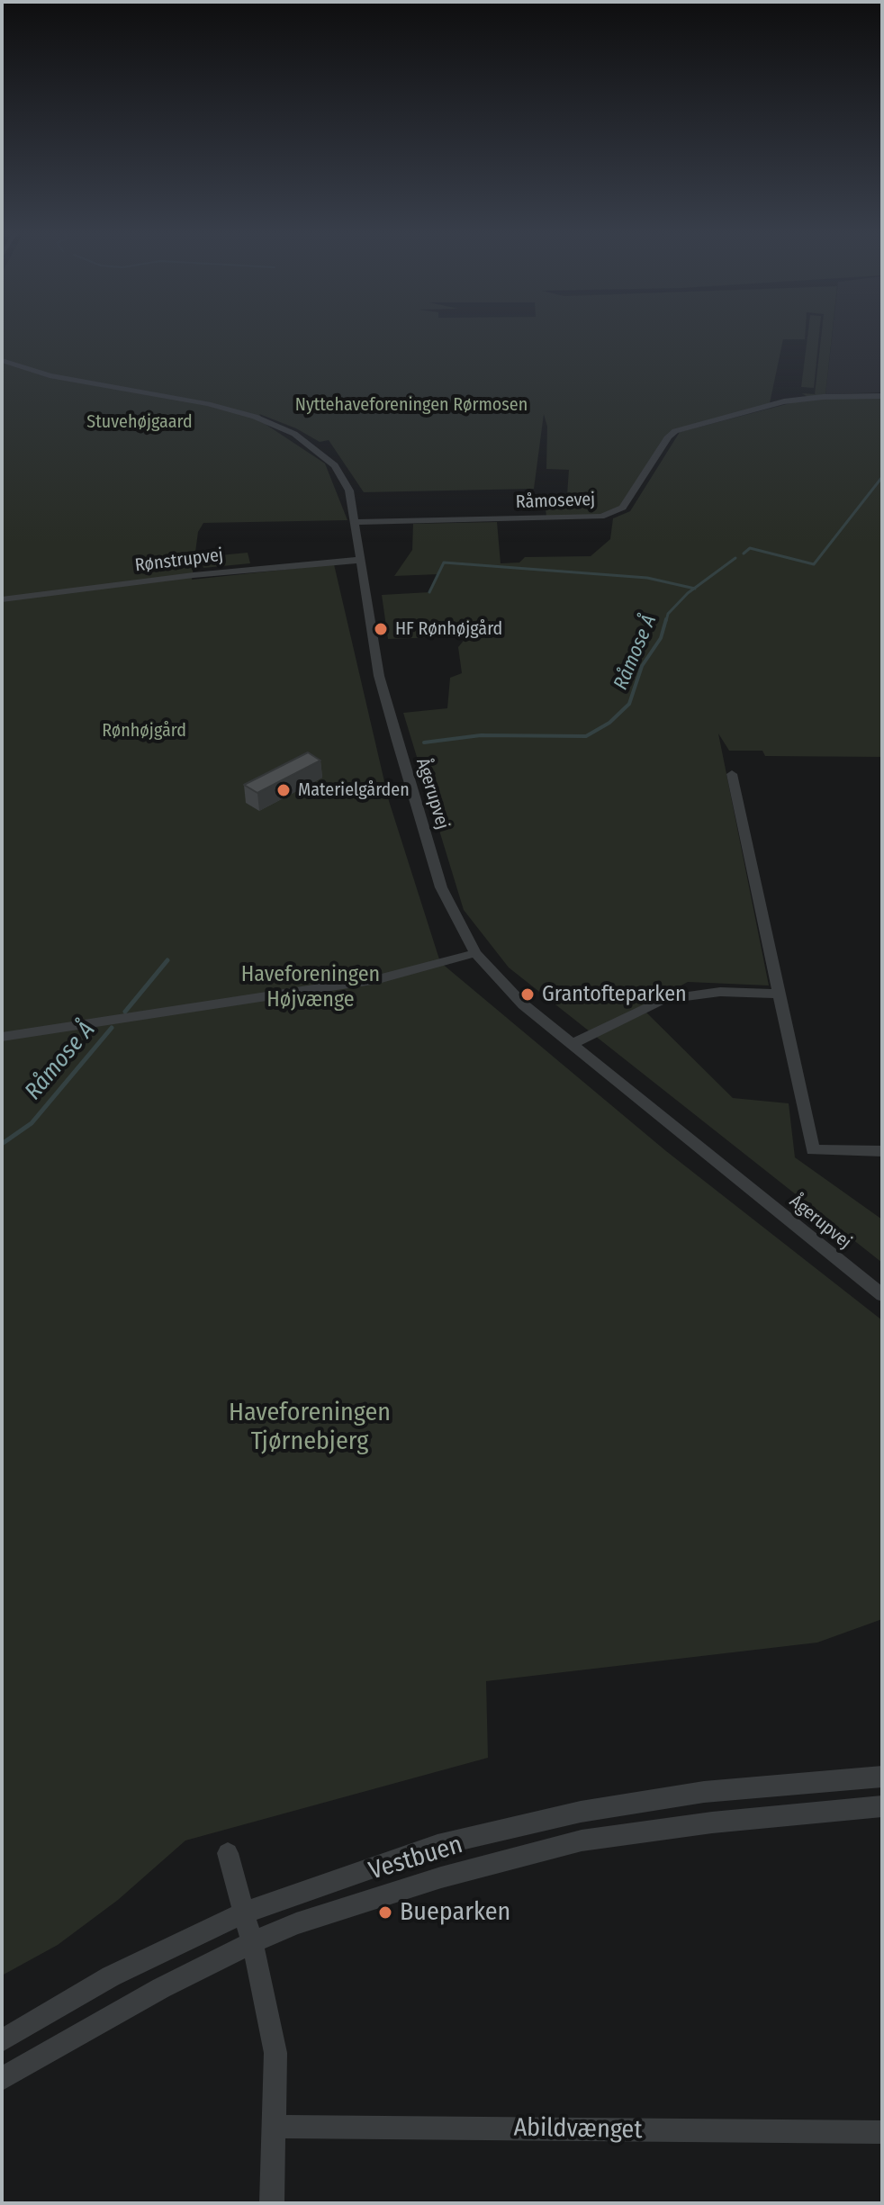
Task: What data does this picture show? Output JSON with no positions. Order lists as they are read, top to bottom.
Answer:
{
  "streets": {
    "street": [
      "Råmosevej",
      "Rønstrupvej",
      "Ågerupvej",
      "Vestbuen",
      "Abildvænget"
    ]
  },
  "crossings": [
    ["Råmosevej", "Ågerupvej"],
    ["Rønstrupvej", "Ågerupvej"]
  ],
  "water": ["Råmose Å"],
  "parks": [
    "Nyttehaveforeningen Rørmosen",
    "Stuvehøjgaard",
    "Rønhøjgård",
    "Haveforeningen Højvænge",
    "Haveforeningen Tjørnebjerg"
  ],
  "places": [
    "HF Rønhøjgård",
    "Materielgården",
    "Grantofteparken",
    "Bueparken"
  ]
}
